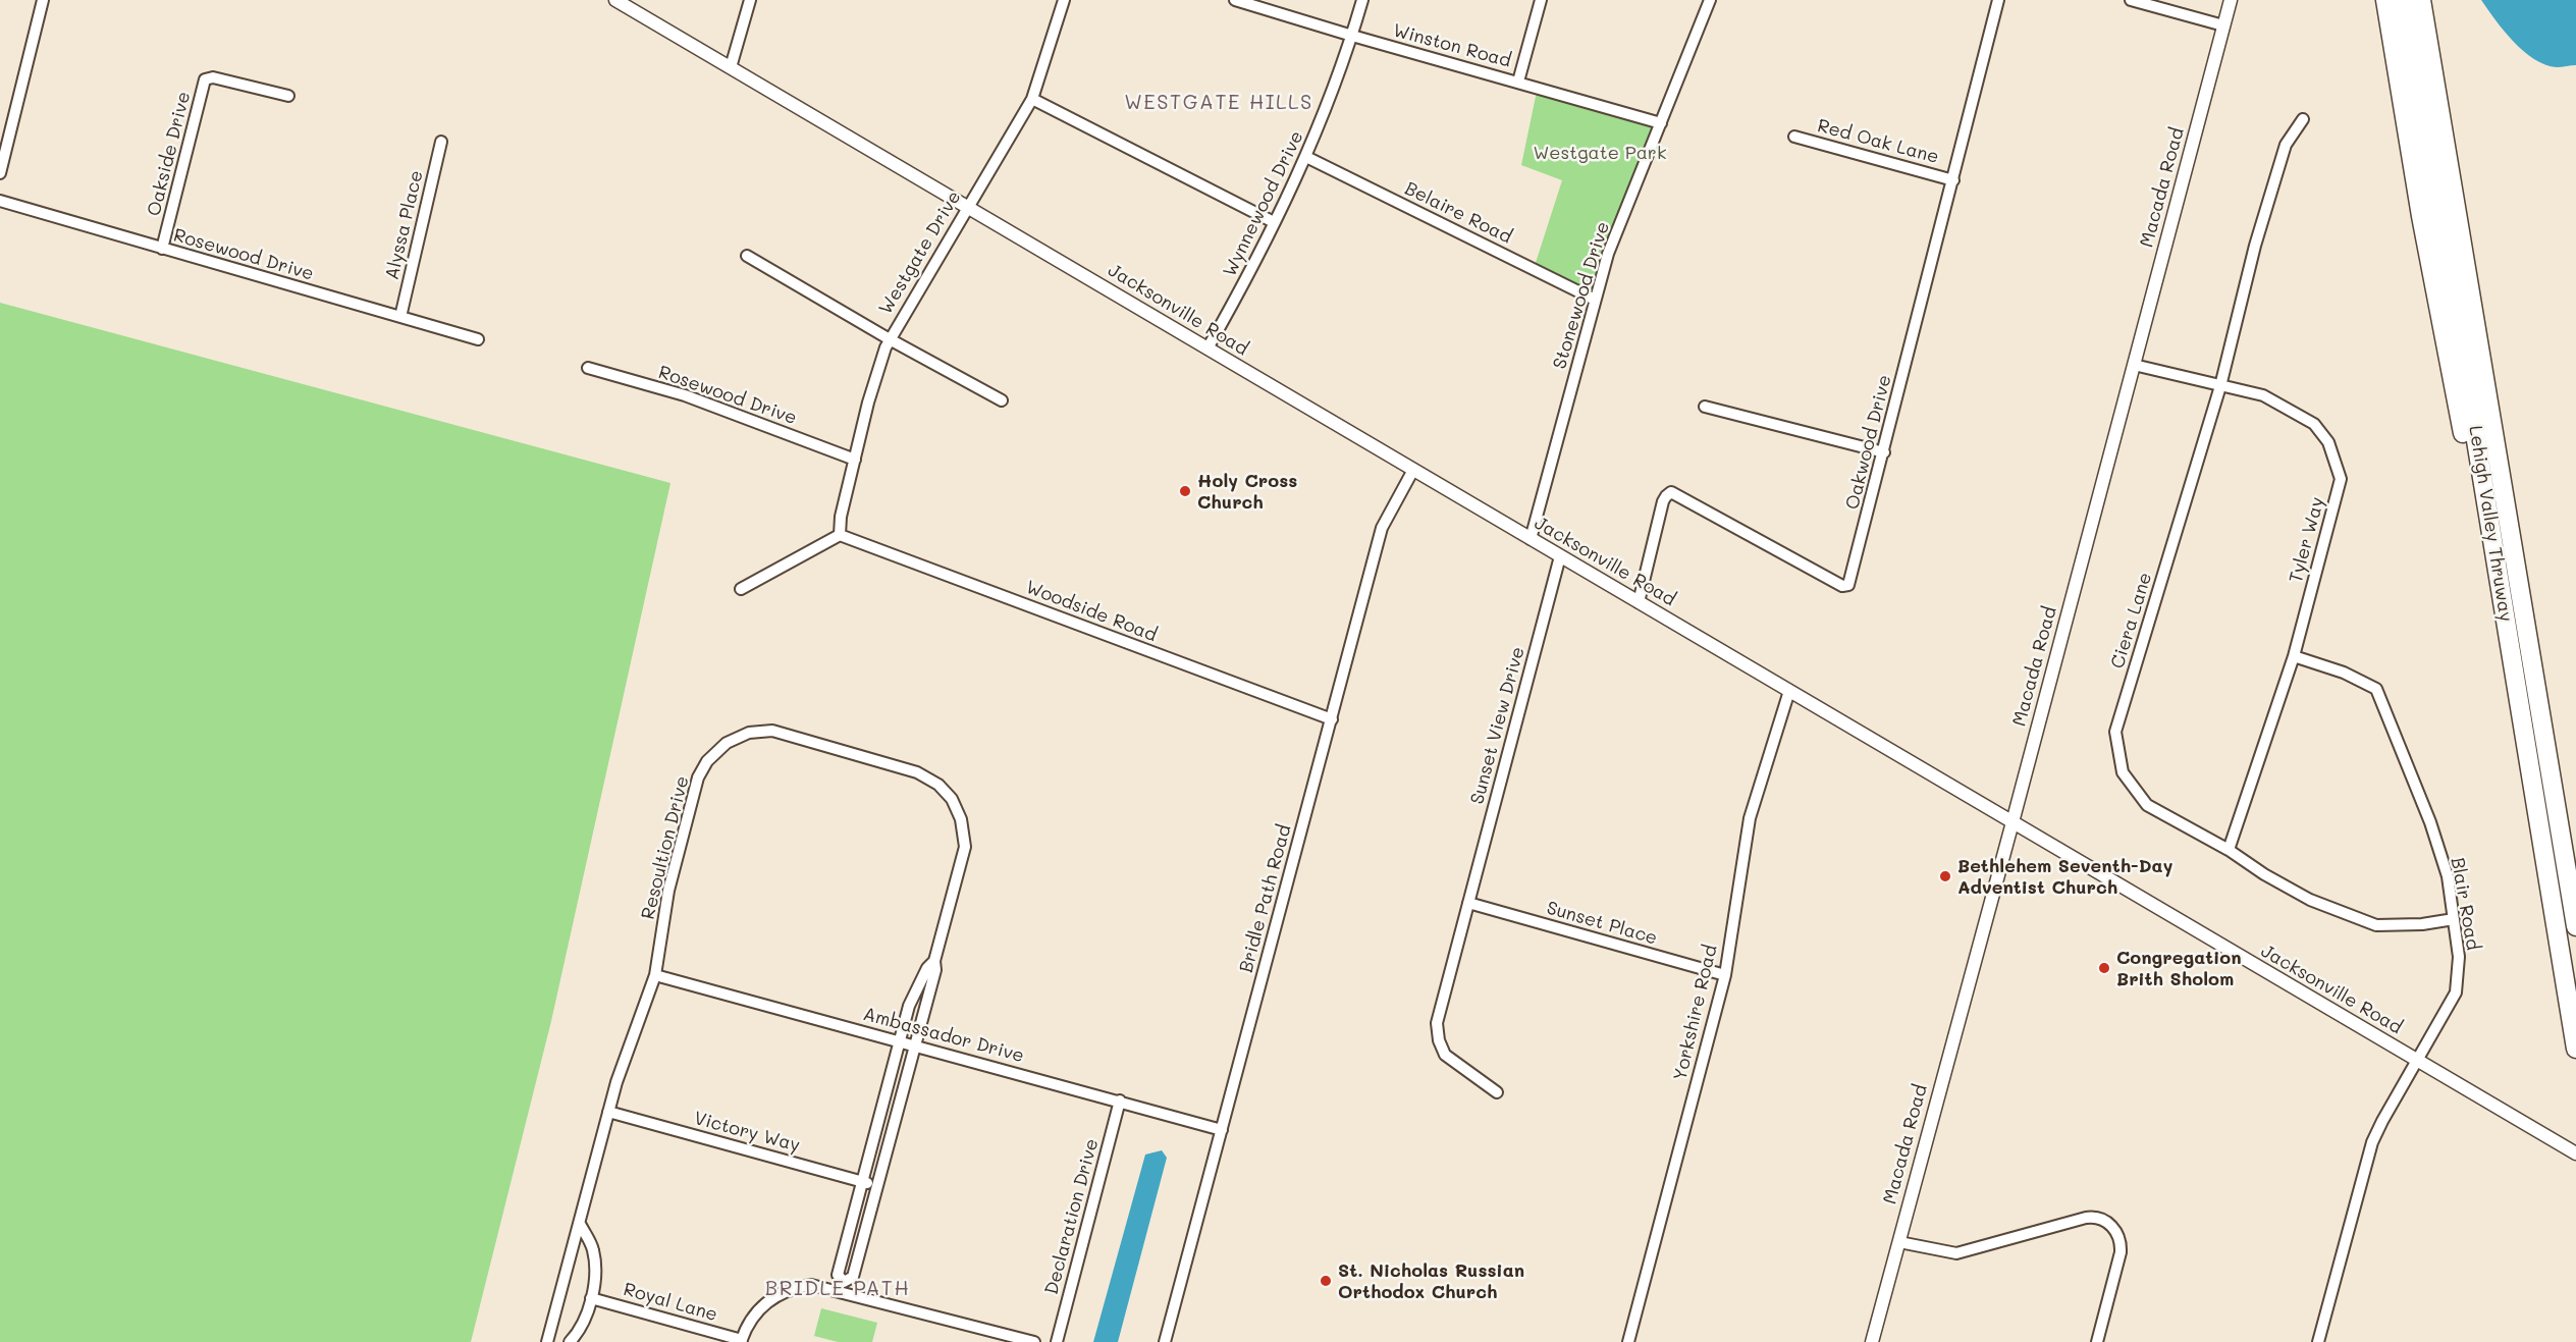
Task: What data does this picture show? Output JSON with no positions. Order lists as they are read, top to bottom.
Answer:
{
  "streets": {
    "highway": ["Lehigh Valley Thruway"],
    "street": [
      "Winston Road",
      "Red Oak Lane",
      "Oakside Drive",
      "Macada Road",
      "Wynnewood Drive",
      "Belaire Road",
      "Alyssa Place",
      "Westgate Drive",
      "Rosewood Drive",
      "Stonewood Drive",
      "Jacksonville Road",
      "Oakwood Drive",
      "Tyler Way",
      "Woodside Road",
      "Ciera Lane",
      "Sunset View Drive",
      "Resoultion Drive",
      "Bridle Path Road",
      "Blair Road",
      "Sunset Place",
      "Yorkshire Road",
      "Ambassador Drive",
      "Victory Way",
      "Declaration Drive",
      "Royal Lane"
    ]
  },
  "crossings": [
    ["Winston Road", "Wynnewood Drive"],
    ["Winston Road", "Stonewood Drive"],
    ["Red Oak Lane", "Oakwood Drive"],
    ["Oakside Drive", "Rosewood Drive"],
    ["Macada Road", "Jacksonville Road"],
    ["Macada Road", "Tyler Way"],
    ["Wynnewood Drive", "Belaire Road"],
    ["Wynnewood Drive", "Jacksonville Road"],
    ["Belaire Road", "Stonewood Drive"],
    ["Alyssa Place", "Rosewood Drive"],
    ["Westgate Drive", "Rosewood Drive"],
    ["Westgate Drive", "Jacksonville Road"],
    ["Westgate Drive", "Woodside Road"],
    ["Stonewood Drive", "Jacksonville Road"],
    ["Jacksonville Road", "Oakwood Drive"],
    ["Jacksonville Road", "Sunset View Drive"],
    ["Jacksonville Road", "Bridle Path Road"],
    ["Jacksonville Road", "Blair Road"],
    ["Jacksonville Road", "Yorkshire Road"],
    ["Tyler Way", "Ciera Lane"],
    ["Tyler Way", "Blair Road"],
    ["Woodside Road", "Bridle Path Road"],
    ["Ciera Lane", "Blair Road"],
    ["Sunset View Drive", "Sunset Place"],
    ["Resoultion Drive", "Ambassador Drive"],
    ["Resoultion Drive", "Victory Way"],
    ["Bridle Path Road", "Ambassador Drive"],
    ["Sunset Place", "Yorkshire Road"],
    ["Ambassador Drive", "Declaration Drive"]
  ],
  "districts": ["WESTGATE HILLS", "BRIDLE PATH"],
  "parks": ["Westgate Park"],
  "places": [
    "Holy Cross Church",
    "Bethlehem Seventh-Day Adventist Church",
    "Congregation Brith Sholom",
    "St. Nicholas Russian Orthodox Church"
  ]
}
